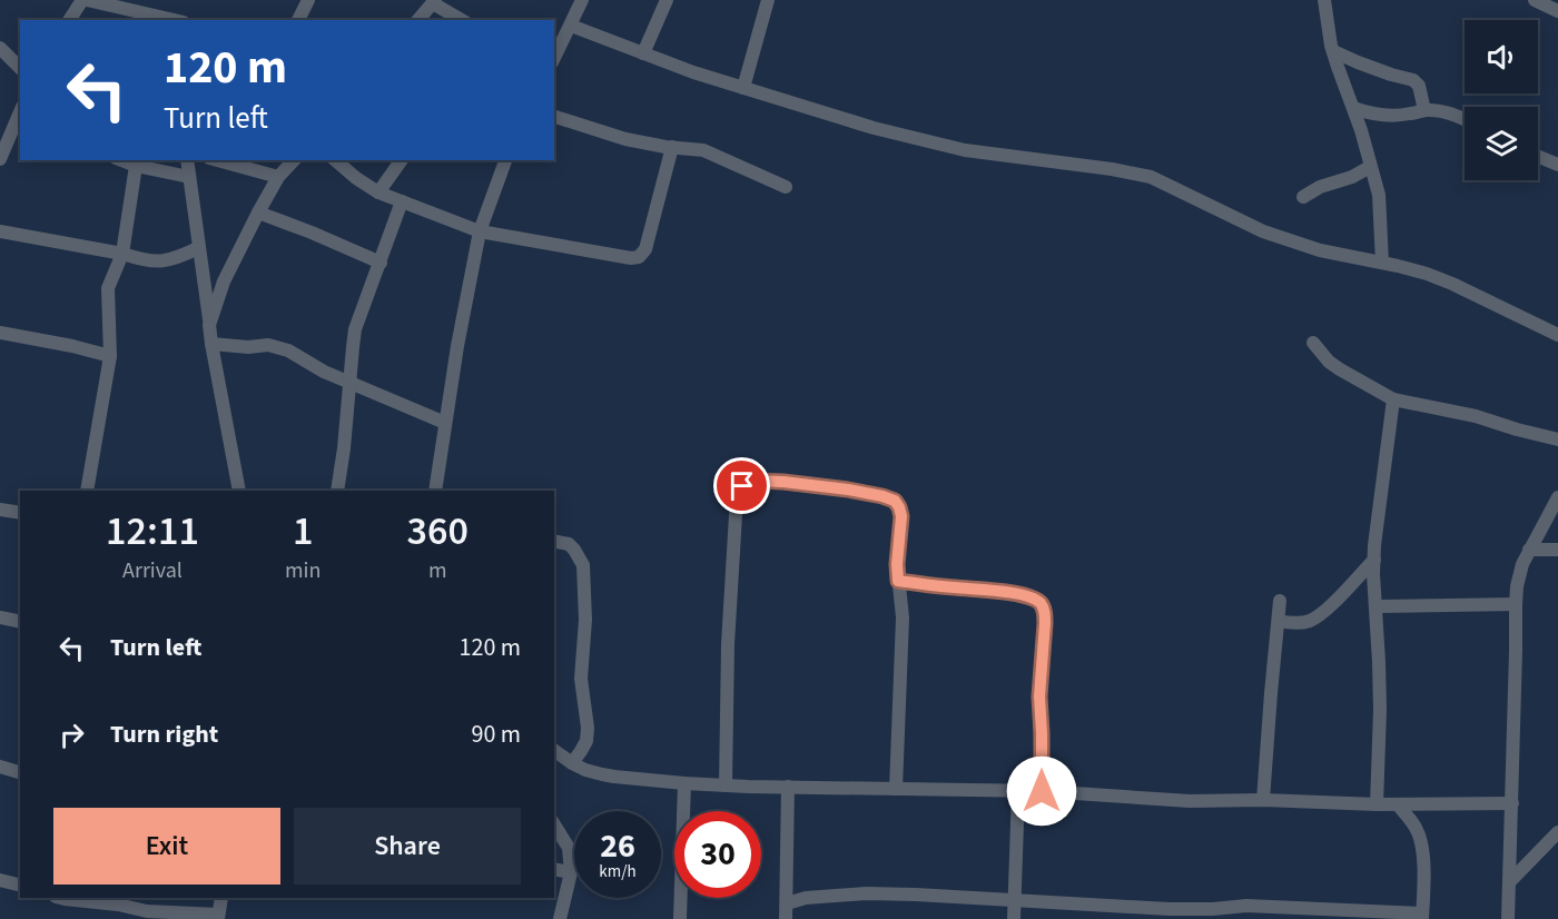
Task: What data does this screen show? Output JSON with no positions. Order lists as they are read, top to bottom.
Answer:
{
  "page": {
    "turn": ["120 m", "Turn left"],
    "eta": [
      "12:11",
      "Arrival",
      "1",
      "min",
      "360",
      "m"
    ],
    "list": [
      {
        "name": "Turn left",
        "value": "120 m"
      },
      {
        "name": "Turn right",
        "value": "90 m"
      }
    ],
    "buttons": ["Exit", "Share"],
    "speed": "26 km/h",
    "limit": "30"
  }
}
